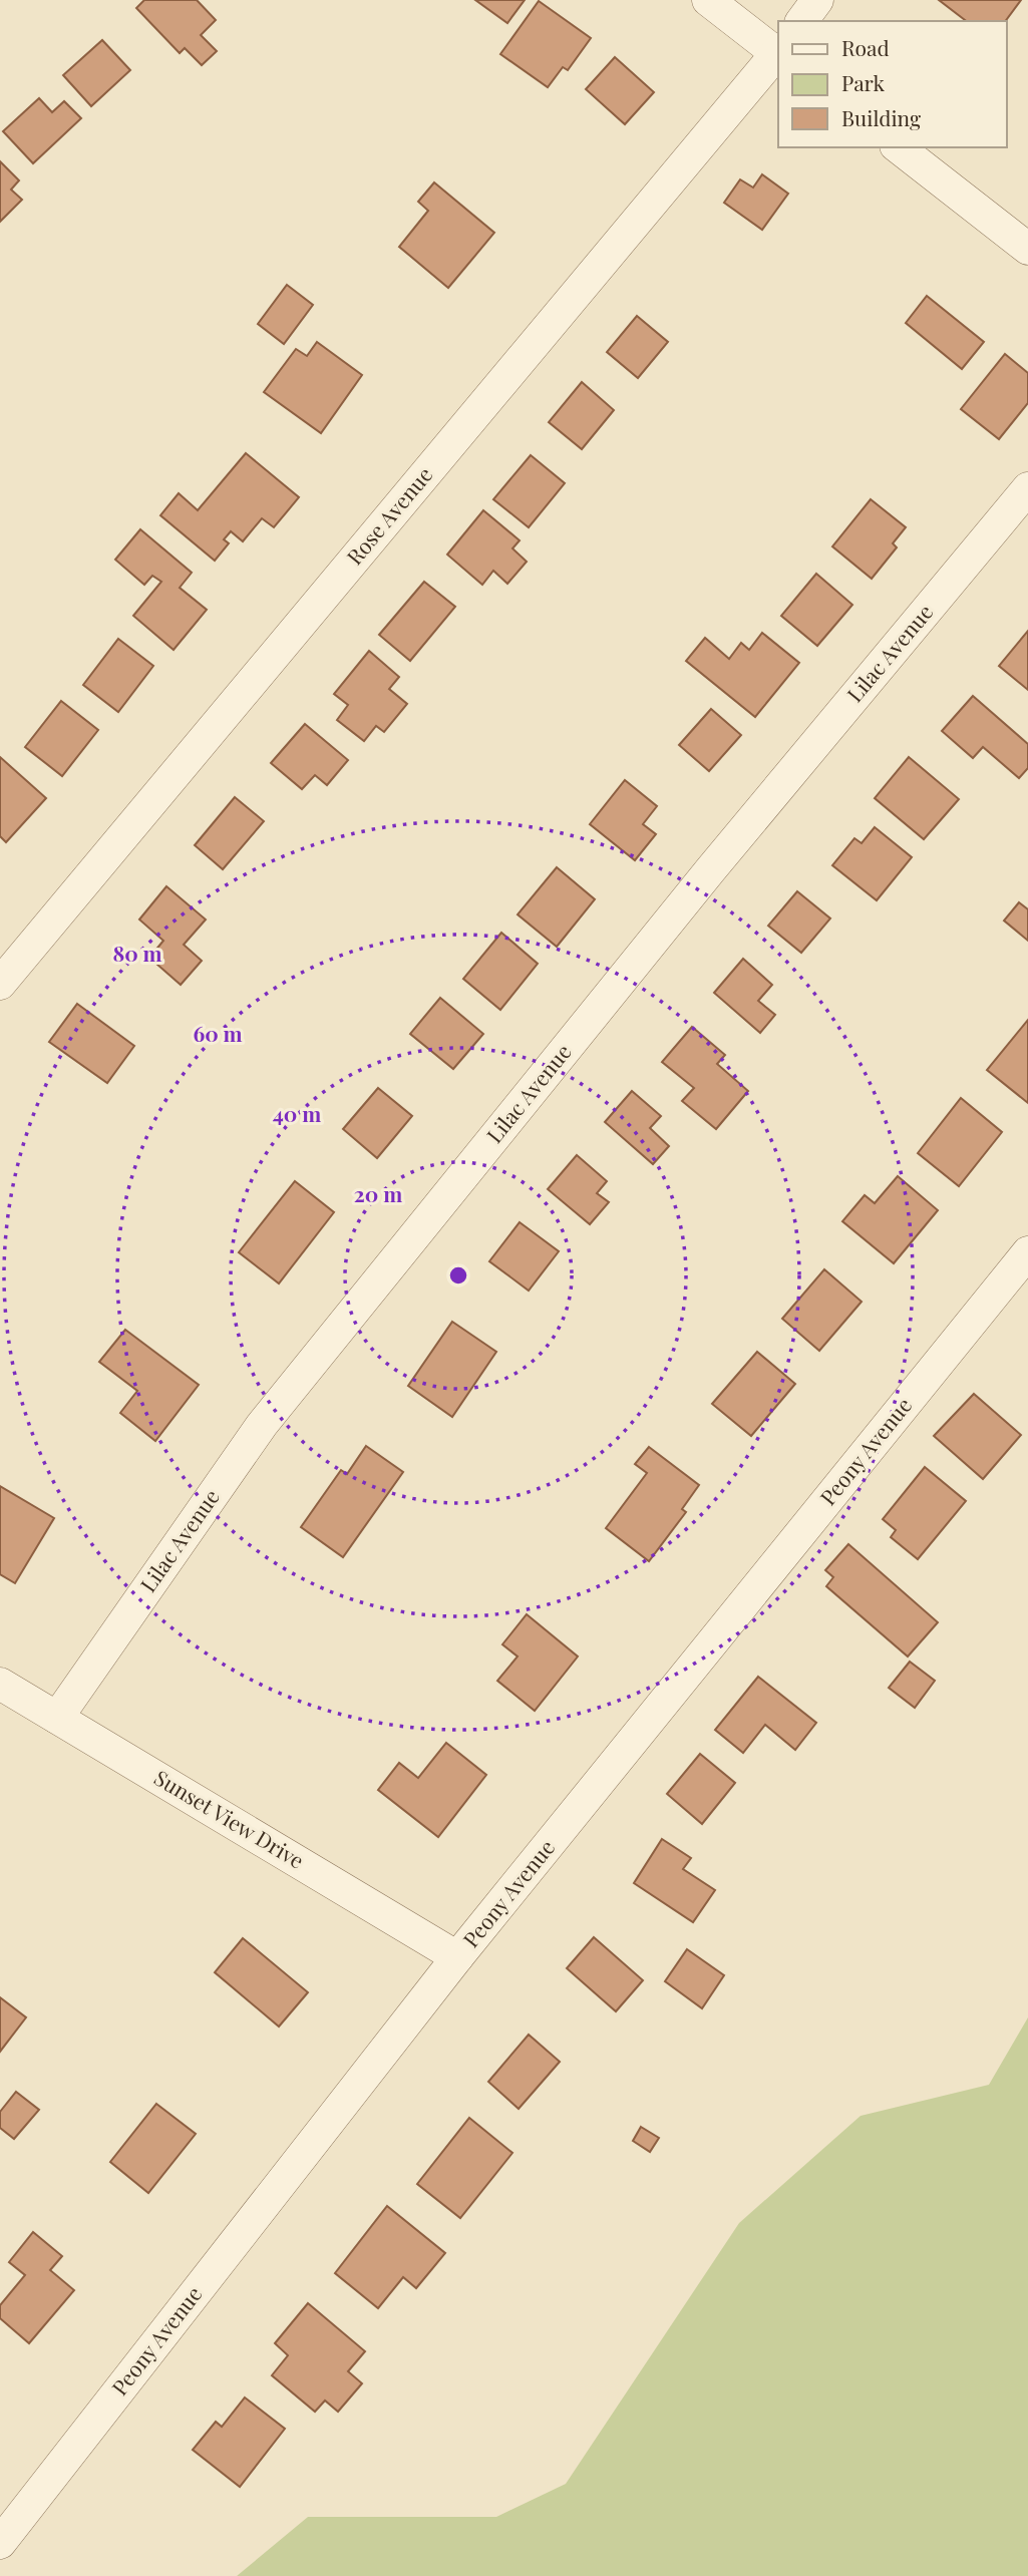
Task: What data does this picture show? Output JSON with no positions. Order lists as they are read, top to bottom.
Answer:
{
  "streets": {
    "street": [
      "Rose Avenue",
      "Lilac Avenue",
      "Peony Avenue",
      "Sunset View Drive"
    ]
  },
  "crossings": [
    ["Lilac Avenue", "Sunset View Drive"],
    ["Peony Avenue", "Sunset View Drive"]
  ],
  "legend": ["Road", "Park", "Building"],
  "rings": [
    "80 m",
    "60 m",
    "40 m",
    "20 m"
  ]
}
